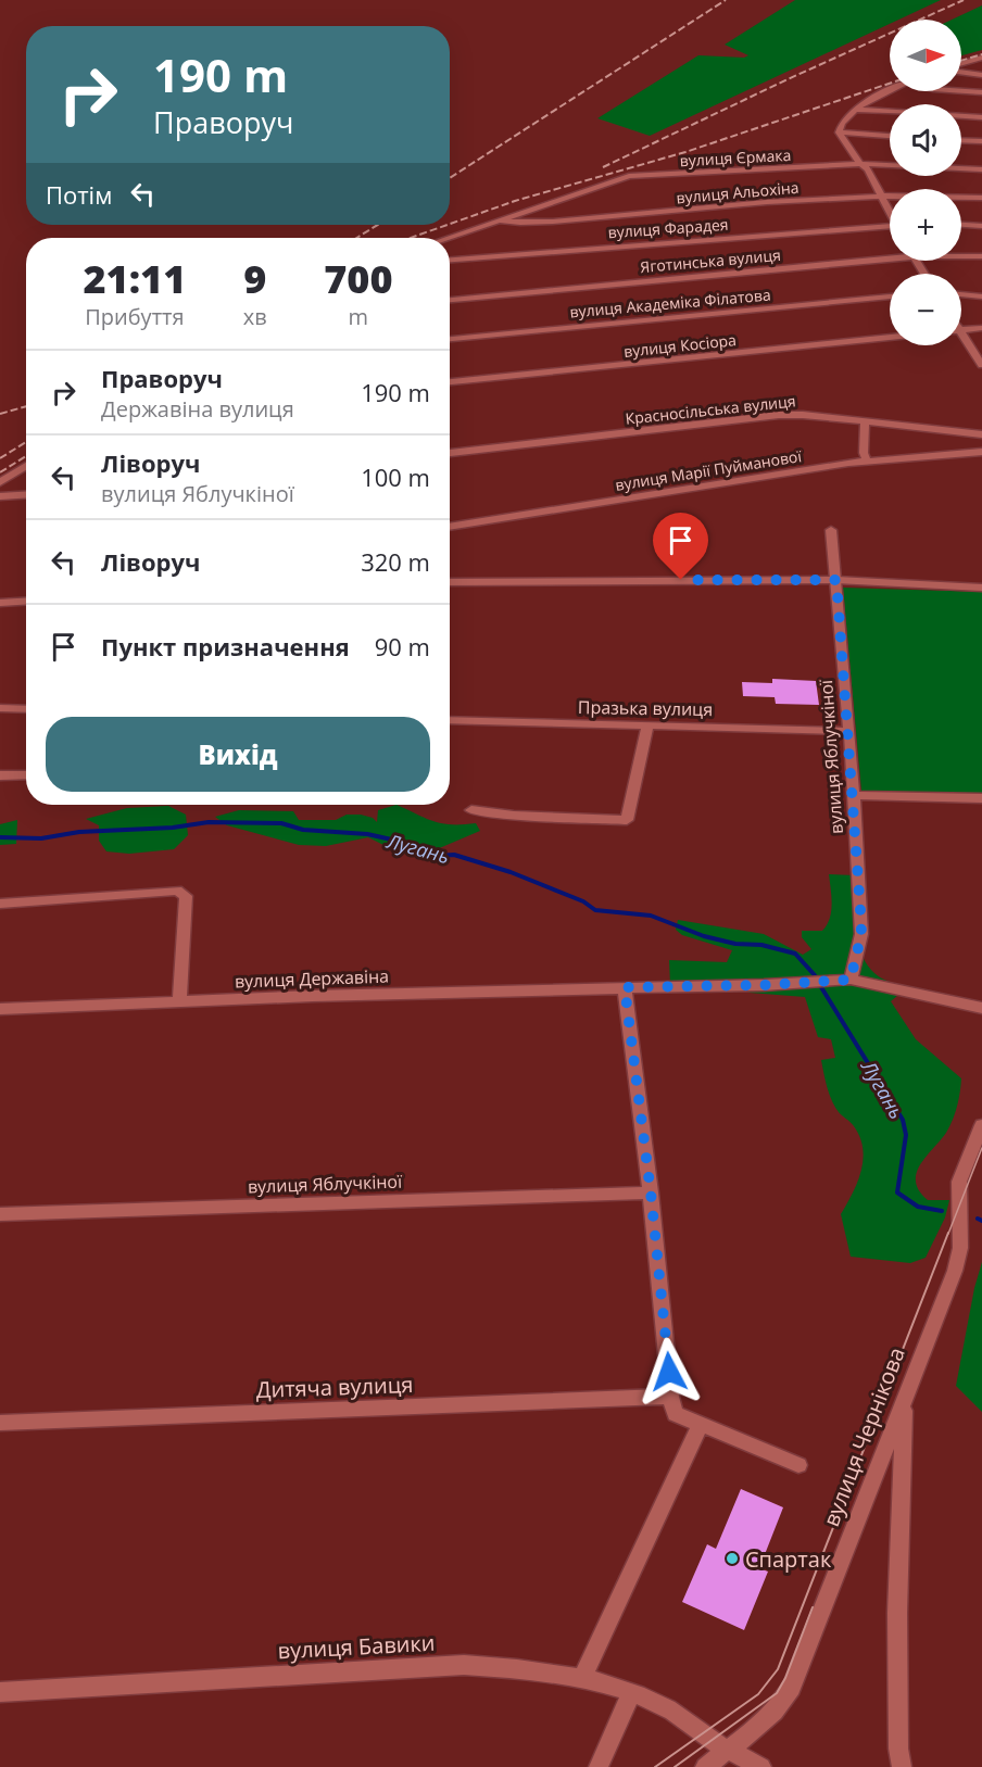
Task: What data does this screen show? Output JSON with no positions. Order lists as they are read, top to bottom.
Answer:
{
  "streets": {
    "street": [
      "вулиця Єрмака",
      "вулиця Альохіна",
      "вулиця Фарадея",
      "Яготинська вулиця",
      "вулиця Академіка Філатова",
      "вулиця Косіора",
      "Красносільська вулиця",
      "вулиця Марії Пуйманової",
      "Празька вулиця",
      "вулиця Яблучкіної",
      "вулиця Державіна",
      "Дитяча вулиця",
      "вулиця Чернікова",
      "вулиця Бавики"
    ]
  },
  "crossings": [
    ["вулиця Єрмака", "вулиця Альохіна"],
    ["Празька вулиця", "вулиця Яблучкіної"],
    ["вулиця Яблучкіної", "вулиця Державіна"],
    ["вулиця Чернікова", "вулиця Бавики"]
  ],
  "water": ["Лугань"],
  "places": ["Спартак"],
  "north": "right",
  "page": {
    "map_buttons": ["+", "−"],
    "turn": ["190 m", "Праворуч"],
    "then": "Потім",
    "eta": [
      "21:11",
      "Прибуття",
      "9",
      "хв",
      "700",
      "m"
    ],
    "list": [
      {
        "name": "Праворуч",
        "note": "Державіна вулиця",
        "value": "190 m"
      },
      {
        "name": "Ліворуч",
        "note": "вулиця Яблучкіної",
        "value": "100 m"
      },
      {
        "name": "Ліворуч",
        "value": "320 m"
      },
      {
        "name": "Пункт призначення",
        "value": "90 m"
      }
    ],
    "buttons": "Вихід"
  }
}
